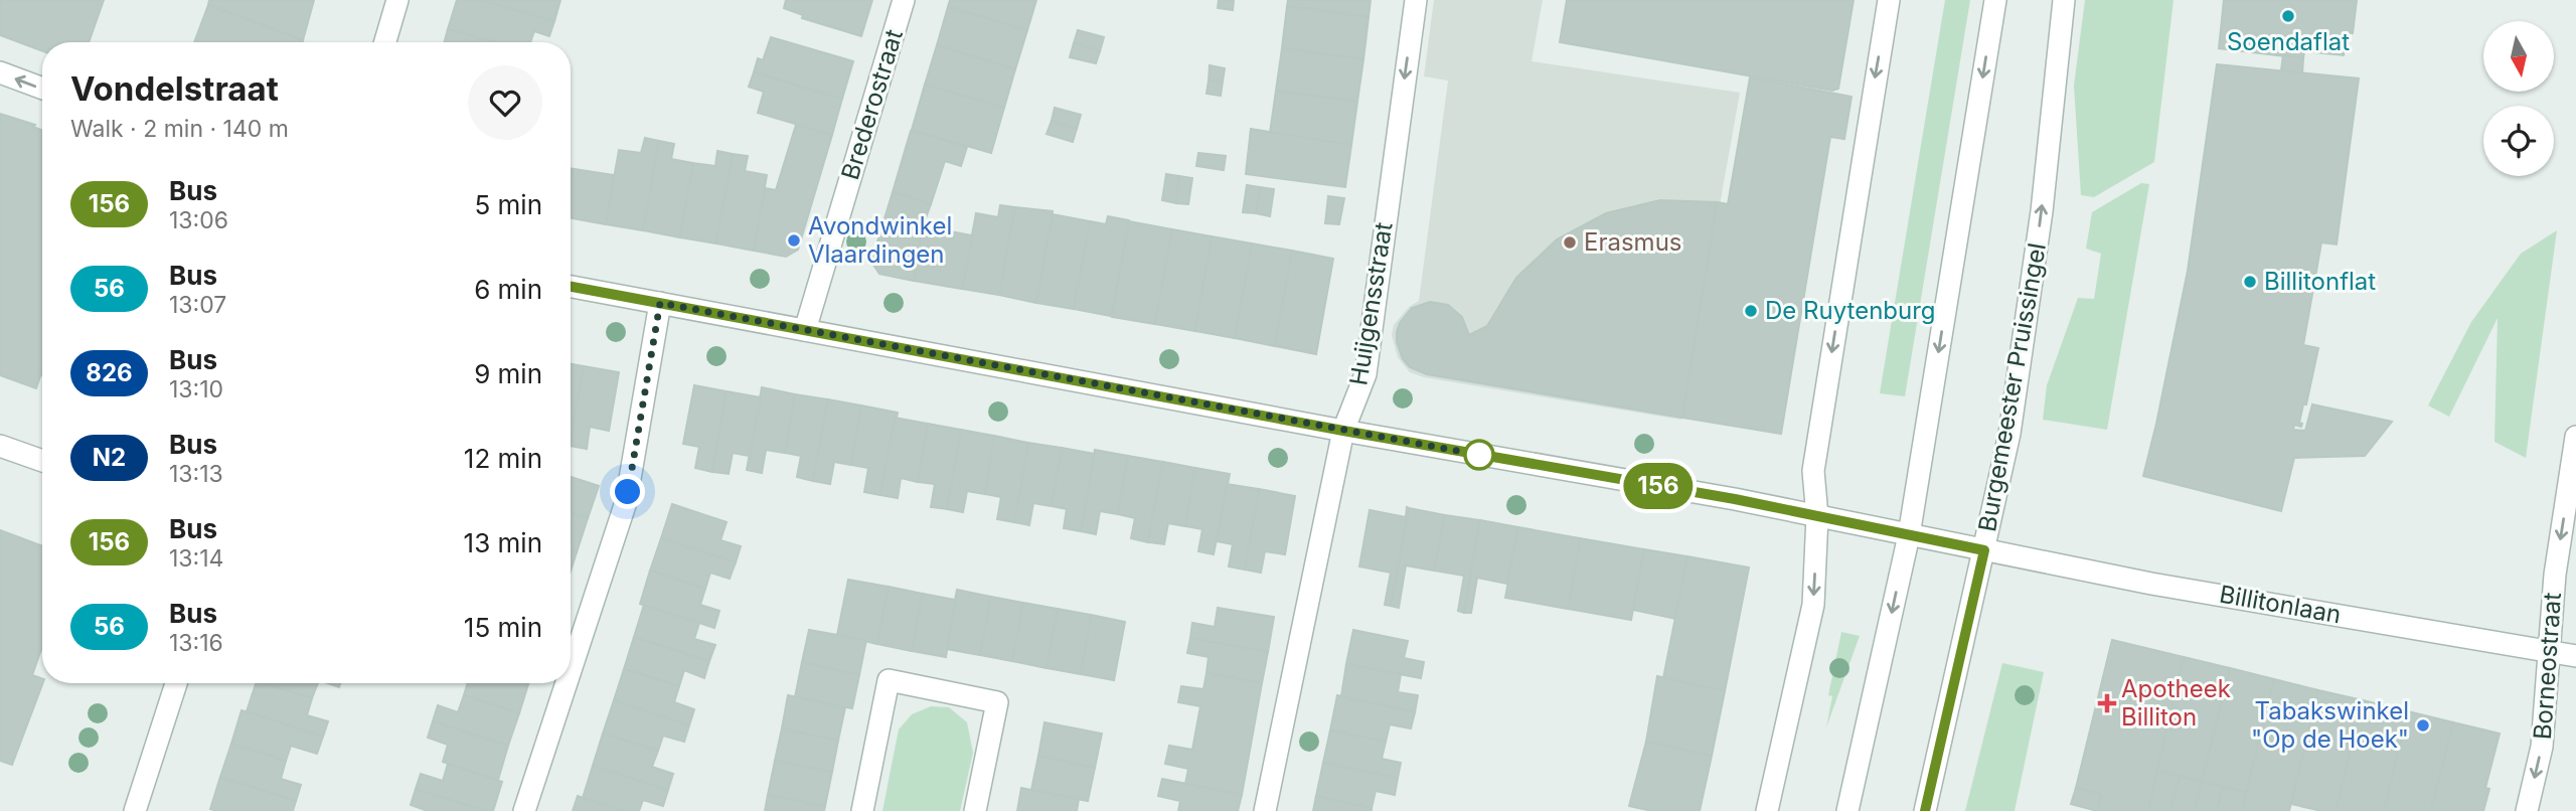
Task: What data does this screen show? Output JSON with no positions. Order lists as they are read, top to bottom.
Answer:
{
  "streets": {
    "street": [
      "Brederostraat",
      "Huijgensstraat",
      "Burgemeester Pruissingel",
      "Billitonlaan",
      "Borneostraat"
    ]
  },
  "crossings": [
    ["Brederostraat", "Billitonlaan"],
    ["Huijgensstraat", "Billitonlaan"],
    ["Burgemeester Pruissingel", "Billitonlaan"],
    ["Billitonlaan", "Borneostraat"]
  ],
  "one_way": ["Huijgensstraat", "Borneostraat"],
  "places": {
    "other": [
      "Soendaflat",
      "Avondwinkel Vlaardingen",
      "Erasmus",
      "Billitonflat",
      "De Ruytenburg",
      "Tabakswinkel \"Op de Hoek\""
    ],
    "health": ["Apotheek Billiton"]
  },
  "lines": ["bus line 156"],
  "north": "bottom",
  "page": {
    "on_map": "156",
    "heading": ["Vondelstraat", "Walk · 2 min · 140 m"],
    "list": [
      {
        "mark": "156",
        "name": "Bus",
        "note": "13:06",
        "value": "5 min"
      },
      {
        "mark": "56",
        "name": "Bus",
        "note": "13:07",
        "value": "6 min"
      },
      {
        "mark": "826",
        "name": "Bus",
        "note": "13:10",
        "value": "9 min"
      },
      {
        "mark": "N2",
        "name": "Bus",
        "note": "13:13",
        "value": "12 min"
      },
      {
        "mark": "156",
        "name": "Bus",
        "note": "13:14",
        "value": "13 min"
      },
      {
        "mark": "56",
        "name": "Bus",
        "note": "13:16",
        "value": "15 min"
      }
    ]
  }
}
